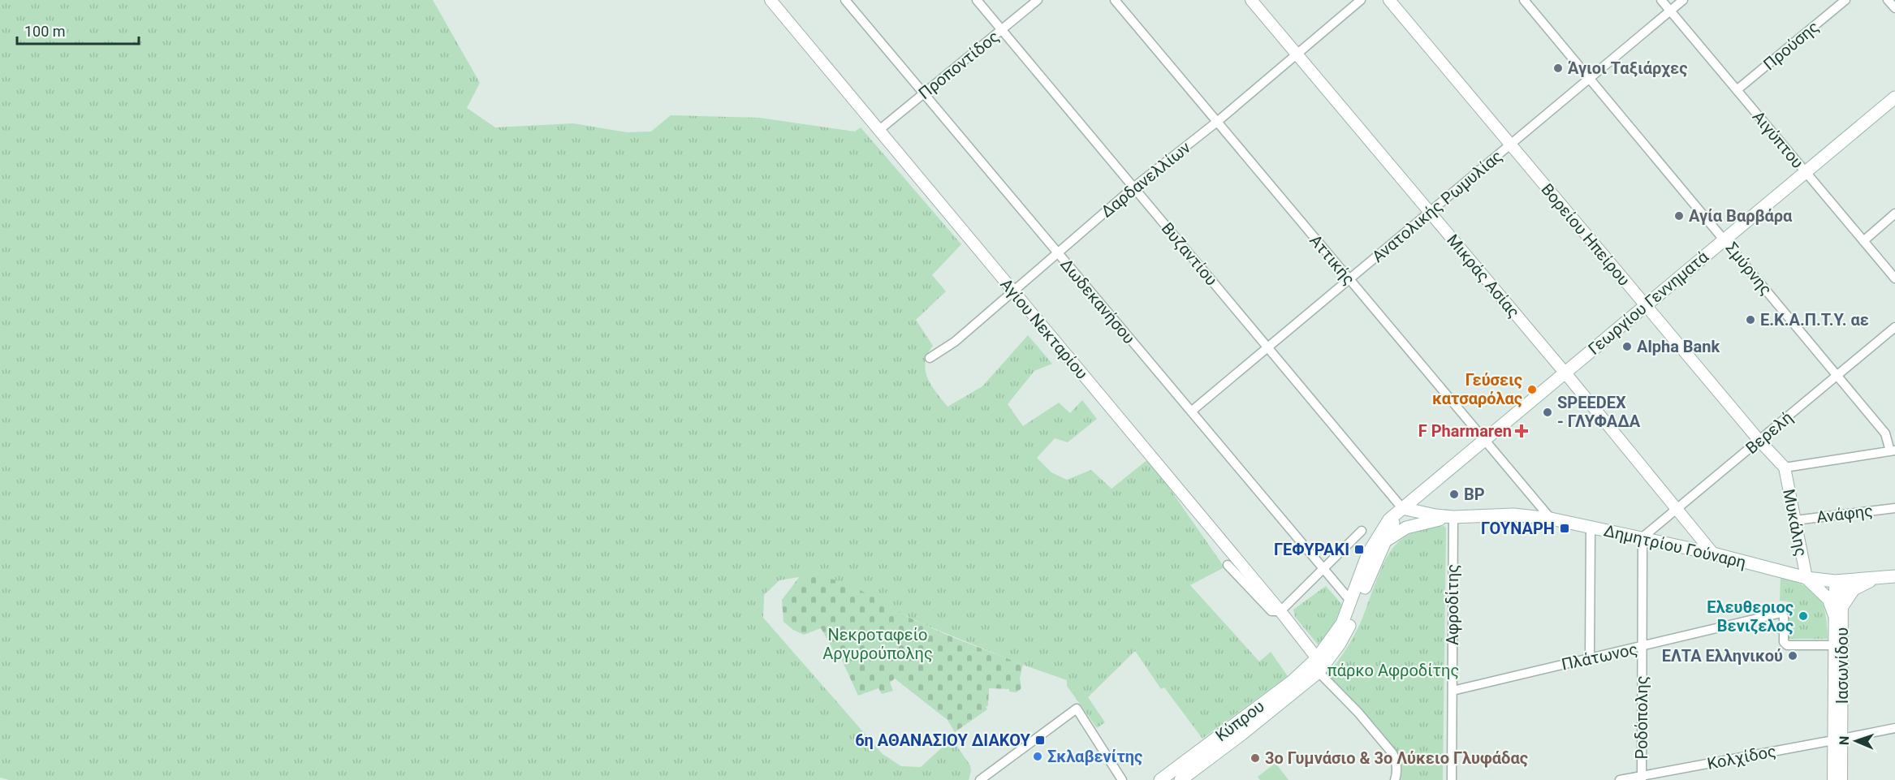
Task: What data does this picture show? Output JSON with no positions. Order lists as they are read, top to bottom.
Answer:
{
  "streets": {
    "main road": ["Γεωργίου Γεννηματά", "Δημητρίου Γούναρη", "Κύπρου"],
    "street": [
      "Προύσης",
      "Προποντίδος",
      "Αιγύπτου",
      "Δαρδανελλίων",
      "Ανατολικής Ρωμυλίας",
      "Βορείου Ηπείρου",
      "Βυζαντίου",
      "Αττικής",
      "Σμύρνης",
      "Μικράς Ασίας",
      "Δωδεκανήσου",
      "Αγίου Νεκταρίου",
      "Βερελή",
      "Ανάφης",
      "Μυκάλης",
      "Αφροδίτης",
      "Πλάτωνος",
      "Ιασωνίδου",
      "Ροδόπολης",
      "Κολχίδος"
    ]
  },
  "crossings": [
    ["Προύσης", "Αιγύπτου"],
    ["Προποντίδος", "Βυζαντίου"],
    ["Προποντίδος", "Δωδεκανήσου"],
    ["Προποντίδος", "Αγίου Νεκταρίου"],
    ["Αιγύπτου", "Ανατολικής Ρωμυλίας"],
    ["Αιγύπτου", "Γεωργίου Γεννηματά"],
    ["Δαρδανελλίων", "Βυζαντίου"],
    ["Δαρδανελλίων", "Αττικής"],
    ["Δαρδανελλίων", "Μικράς Ασίας"],
    ["Δαρδανελλίων", "Δωδεκανήσου"],
    ["Δαρδανελλίων", "Αγίου Νεκταρίου"],
    ["Ανατολικής Ρωμυλίας", "Βορείου Ηπείρου"],
    ["Ανατολικής Ρωμυλίας", "Βυζαντίου"],
    ["Ανατολικής Ρωμυλίας", "Αττικής"],
    ["Ανατολικής Ρωμυλίας", "Σμύρνης"],
    ["Ανατολικής Ρωμυλίας", "Μικράς Ασίας"],
    ["Ανατολικής Ρωμυλίας", "Δωδεκανήσου"],
    ["Βορείου Ηπείρου", "Γεωργίου Γεννηματά"],
    ["Βορείου Ηπείρου", "Βερελή"],
    ["Βορείου Ηπείρου", "Μυκάλης"],
    ["Βυζαντίου", "Γεωργίου Γεννηματά"],
    ["Αττικής", "Γεωργίου Γεννηματά"],
    ["Αττικής", "Δημητρίου Γούναρη"],
    ["Σμύρνης", "Γεωργίου Γεννηματά"],
    ["Σμύρνης", "Βερελή"],
    ["Μικράς Ασίας", "Γεωργίου Γεννηματά"],
    ["Μικράς Ασίας", "Βερελή"],
    ["Μικράς Ασίας", "Δημητρίου Γούναρη"],
    ["Δωδεκανήσου", "Γεωργίου Γεννηματά"],
    ["Γεωργίου Γεννηματά", "Αγίου Νεκταρίου"],
    ["Γεωργίου Γεννηματά", "Κύπρου"],
    ["Αγίου Νεκταρίου", "Κύπρου"],
    ["Βερελή", "Δημητρίου Γούναρη"],
    ["Βερελή", "Ροδόπολης"],
    ["Ανάφης", "Μυκάλης"],
    ["Μυκάλης", "Δημητρίου Γούναρη"],
    ["Δημητρίου Γούναρη", "Αφροδίτης"],
    ["Δημητρίου Γούναρη", "Ιασωνίδου"],
    ["Δημητρίου Γούναρη", "Ροδόπολης"],
    ["Αφροδίτης", "Πλάτωνος"],
    ["Πλάτωνος", "Ιασωνίδου"],
    ["Πλάτωνος", "Ροδόπολης"],
    ["Ιασωνίδου", "Κολχίδος"],
    ["Ροδόπολης", "Κολχίδος"]
  ],
  "parks": ["Νεκροταφείο Αργυρούπολης", "πάρκο Αφροδίτης"],
  "places": {
    "other": [
      "Άγιοι Ταξιάρχες",
      "Αγία Βαρβάρα",
      "Ε.Κ.Α.Π.Τ.Υ. αε",
      "Alpha Bank",
      "Γεύσεις κατσαρόλας",
      "SPEEDEX - ΓΛΥΦΑΔΑ",
      "BP",
      "Ελευθεριος Βενιζελος",
      "ΕΛΤΑ Ελληνικού",
      "Σκλαβενίτης",
      "3ο Γυμνάσιο & 3ο Λύκειο Γλυφάδας"
    ],
    "health": ["F Pharmaren"],
    "transit": ["ΓΟΥΝΑΡΗ", "ΓΕΦΥΡΑΚΙ", "6η ΑΘΑΝΑΣΙΟΥ ΔΙΑΚΟΥ"]
  },
  "scale_bar": "100 m",
  "north": "left"
}
